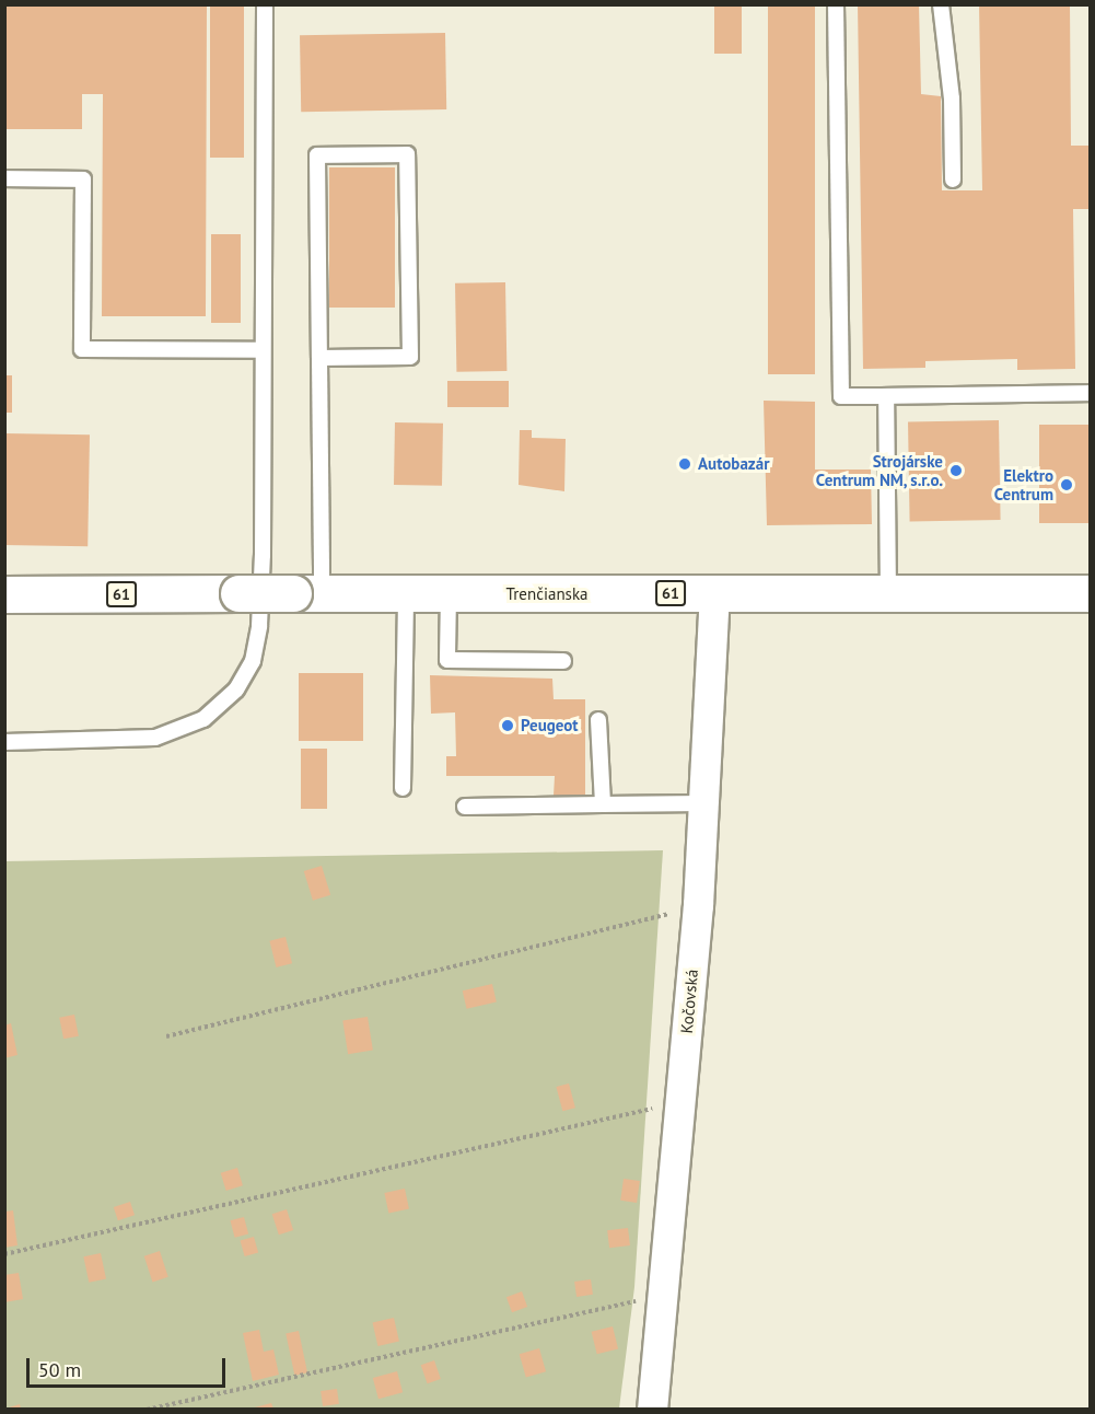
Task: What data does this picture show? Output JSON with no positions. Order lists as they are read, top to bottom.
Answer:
{
  "streets": {
    "main road": ["61", "Trenčianska"],
    "street": ["Kočovská"]
  },
  "crossings": [
    ["Trenčianska", "Kočovská"]
  ],
  "places": [
    "Autobazár",
    "Strojárske Centrum NM, s.r.o.",
    "Elektro Centrum",
    "Peugeot"
  ],
  "scale_bar": "50 m"
}
